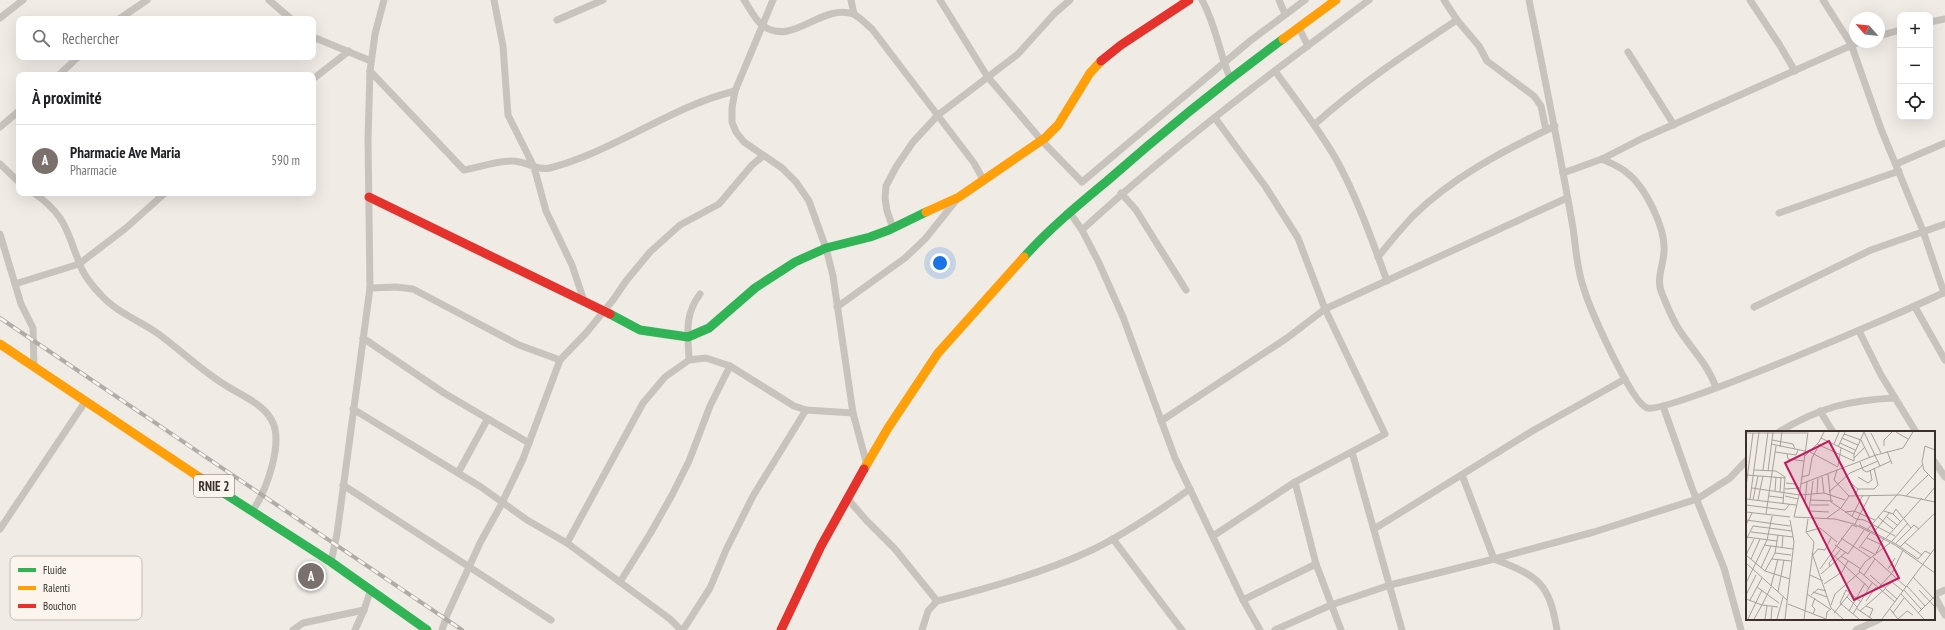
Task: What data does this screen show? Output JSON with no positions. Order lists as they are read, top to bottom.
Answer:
{
  "streets": {
    "main road": ["RNIE 2"]
  },
  "legend": ["Fluide", "Ralenti", "Bouchon"],
  "north": "top left",
  "page": {
    "map_buttons": ["+", "−"],
    "search": "Rechercher",
    "heading": "À proximité",
    "list": [
      {
        "mark": "A",
        "name": "Pharmacie Ave Maria",
        "note": "Pharmacie",
        "value": "590 m"
      }
    ],
    "pins": "A"
  }
}
